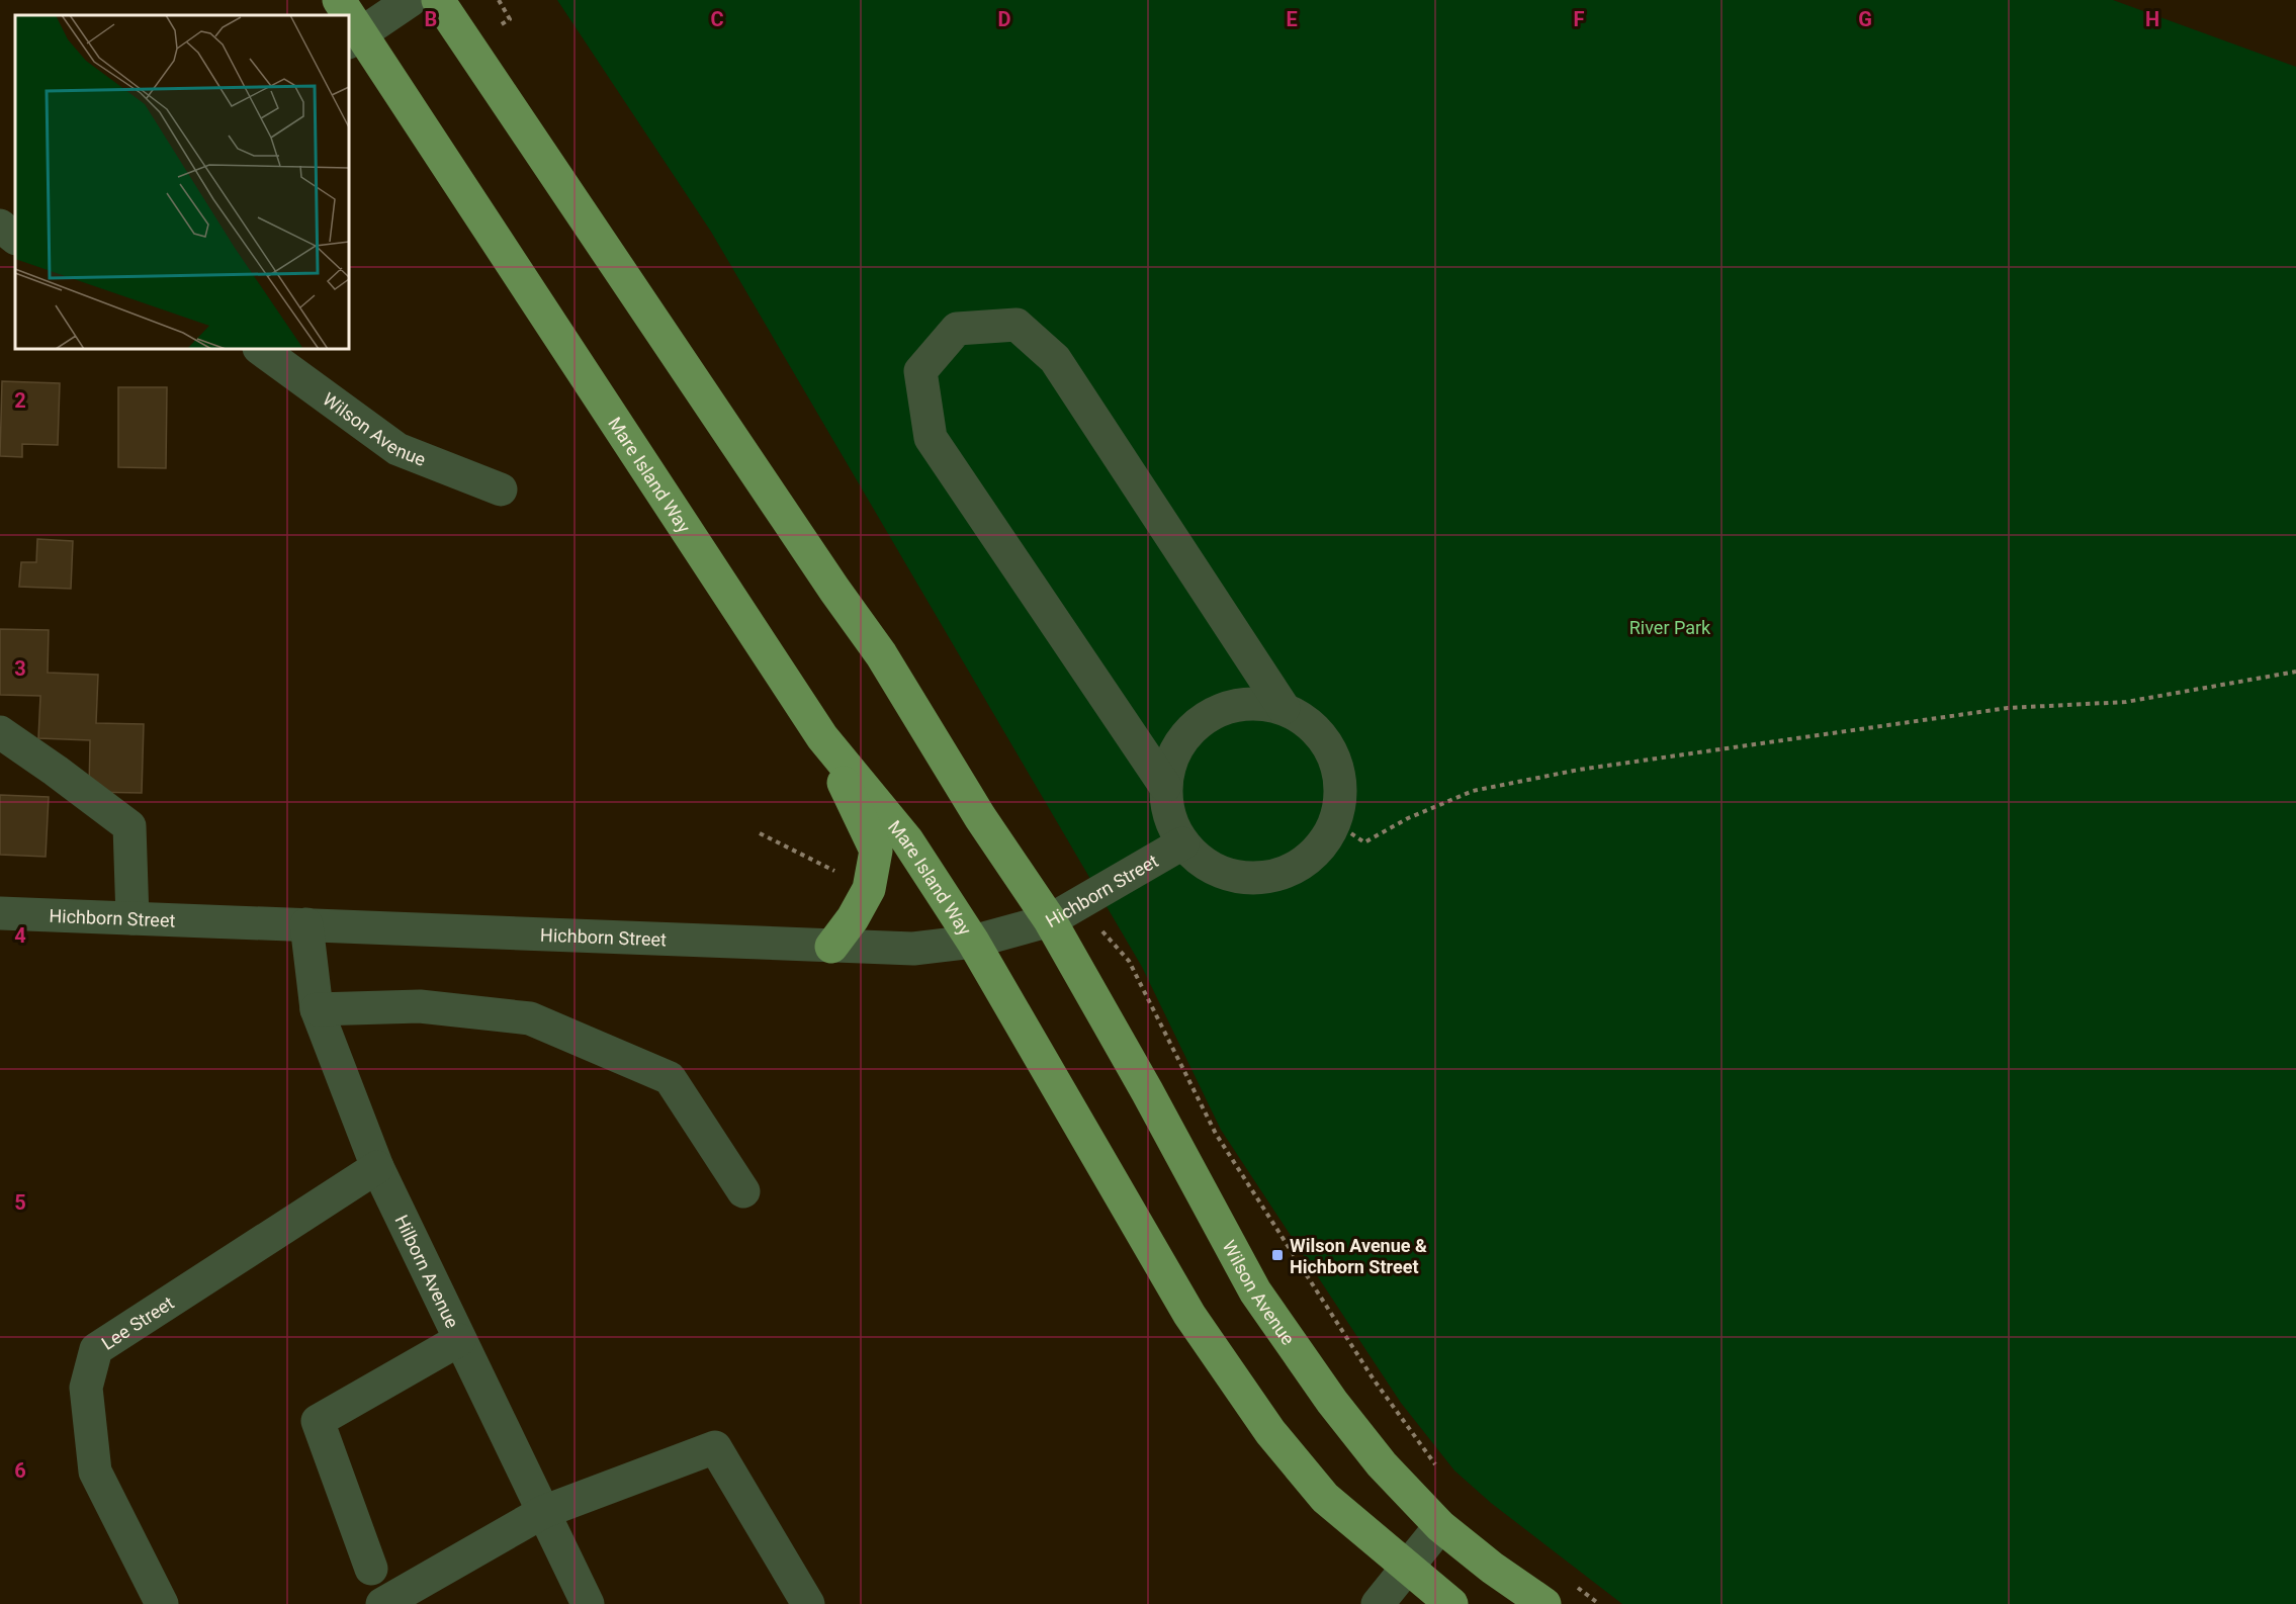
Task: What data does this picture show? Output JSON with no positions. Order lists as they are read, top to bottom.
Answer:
{
  "streets": {
    "main road": ["Wilson Avenue", "Mare Island Way"],
    "street": ["Hichborn Street", "Hilborn Avenue", "Lee Street"]
  },
  "crossings": [
    ["Wilson Avenue", "Hichborn Street"],
    ["Mare Island Way", "Hichborn Street"],
    ["Hichborn Street", "Hilborn Avenue"],
    ["Hilborn Avenue", "Lee Street"]
  ],
  "parks": ["River Park"],
  "places": {
    "transit": ["Wilson Avenue & Hichborn Street"]
  },
  "grid": {
    "columns": [
      "B",
      "C",
      "D",
      "E",
      "F",
      "G",
      "H"
    ],
    "rows": [
      "2",
      "3",
      "4",
      "5",
      "6"
    ]
  }
}
